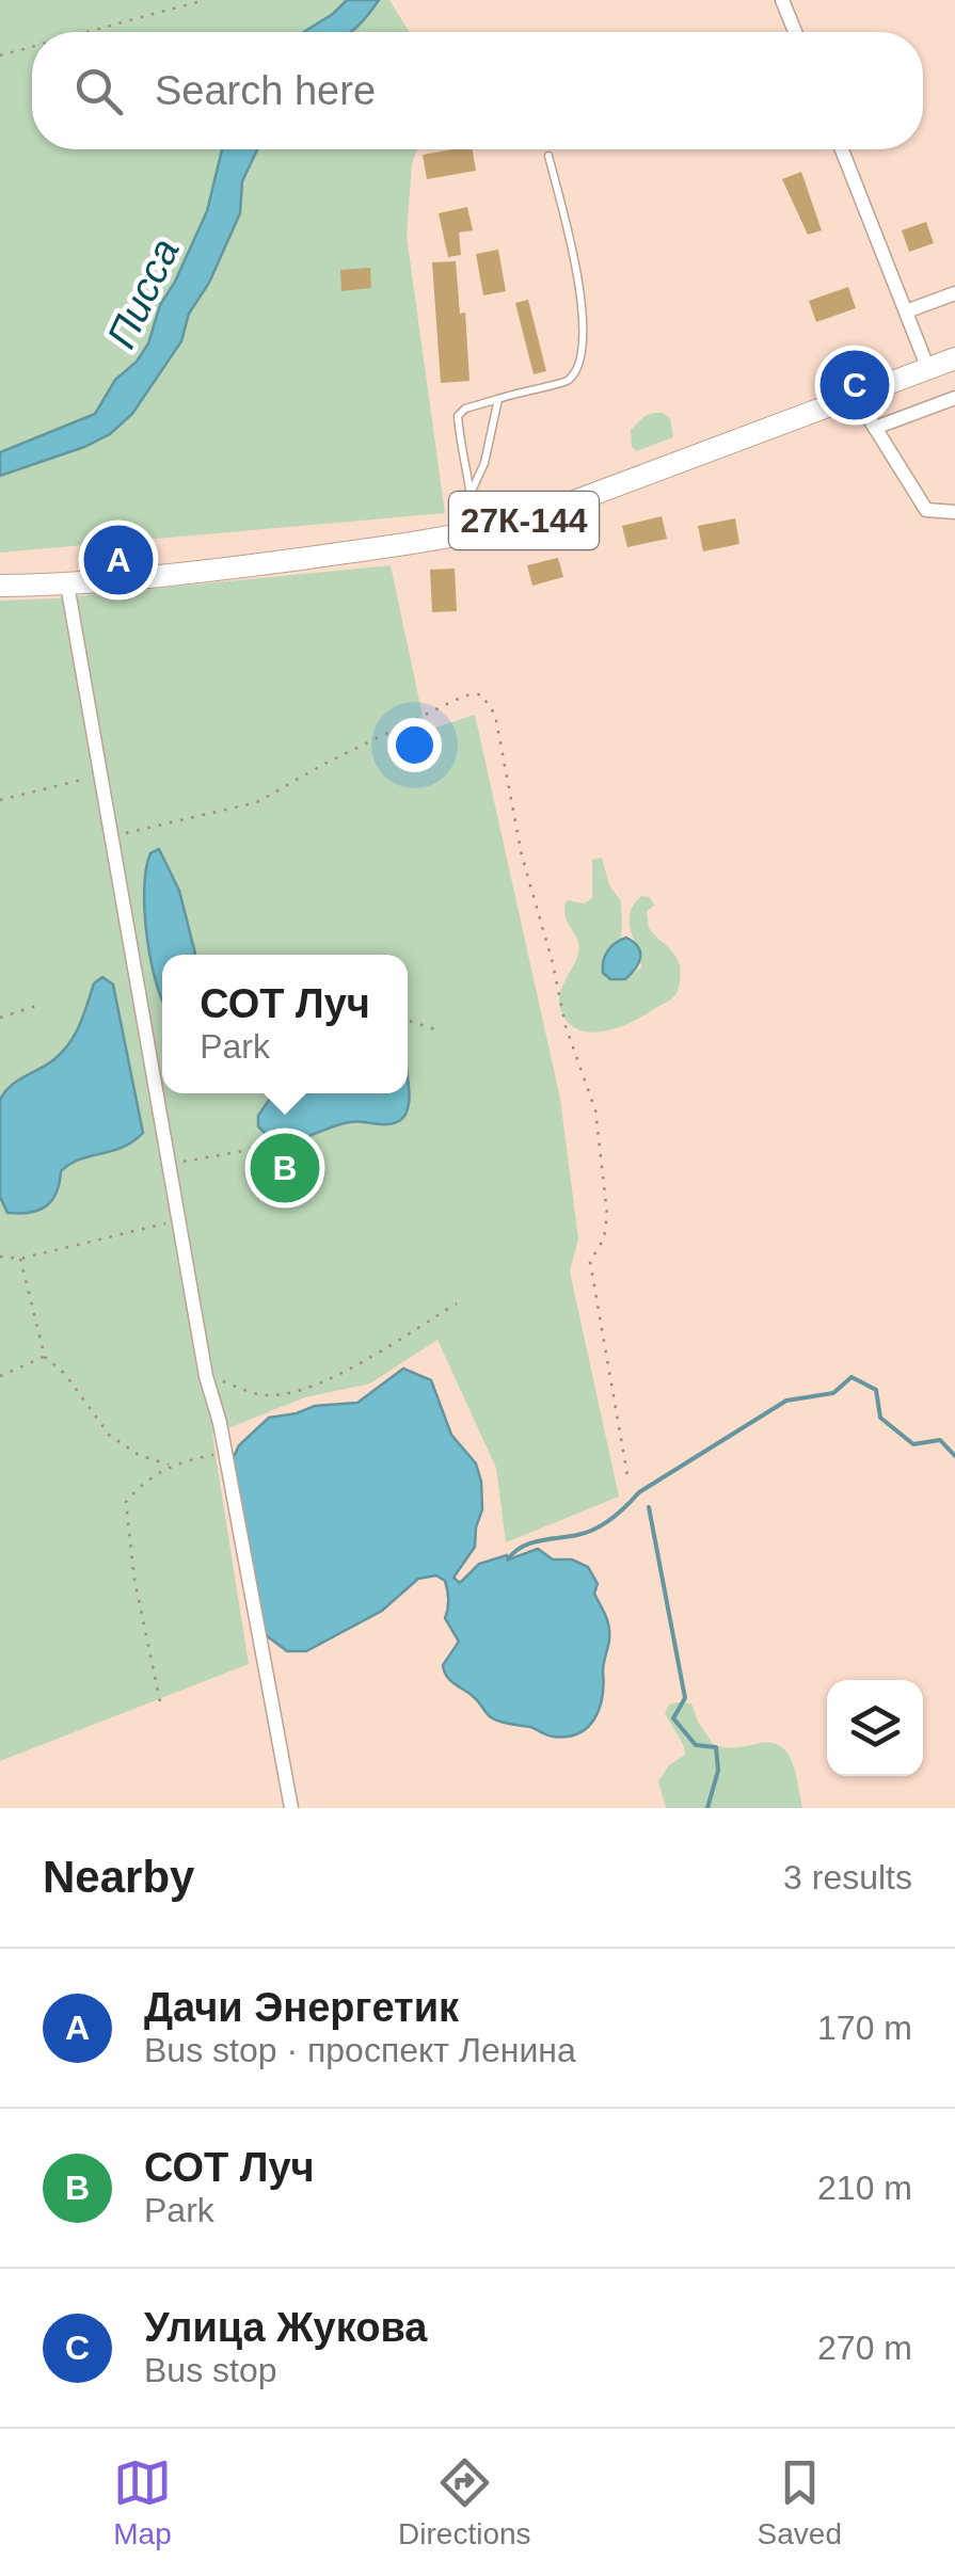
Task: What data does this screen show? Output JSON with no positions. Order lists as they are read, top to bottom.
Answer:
{
  "streets": {
    "main road": ["27К-144"]
  },
  "water": ["Писса"],
  "page": {
    "search": "Search here",
    "pins": ["C", "A", "B"],
    "popup": ["СОТ Луч", "Park"],
    "heading": ["Nearby", "3 results"],
    "list": [
      {
        "mark": "A",
        "name": "Дачи Энергетик",
        "note": "Bus stop · проспект Ленина",
        "value": "170 m"
      },
      {
        "mark": "B",
        "name": "СОТ Луч",
        "note": "Park",
        "value": "210 m"
      },
      {
        "mark": "C",
        "name": "Улица Жукова",
        "note": "Bus stop",
        "value": "270 m"
      }
    ],
    "nav": ["Map", "Directions", "Saved"]
  }
}
